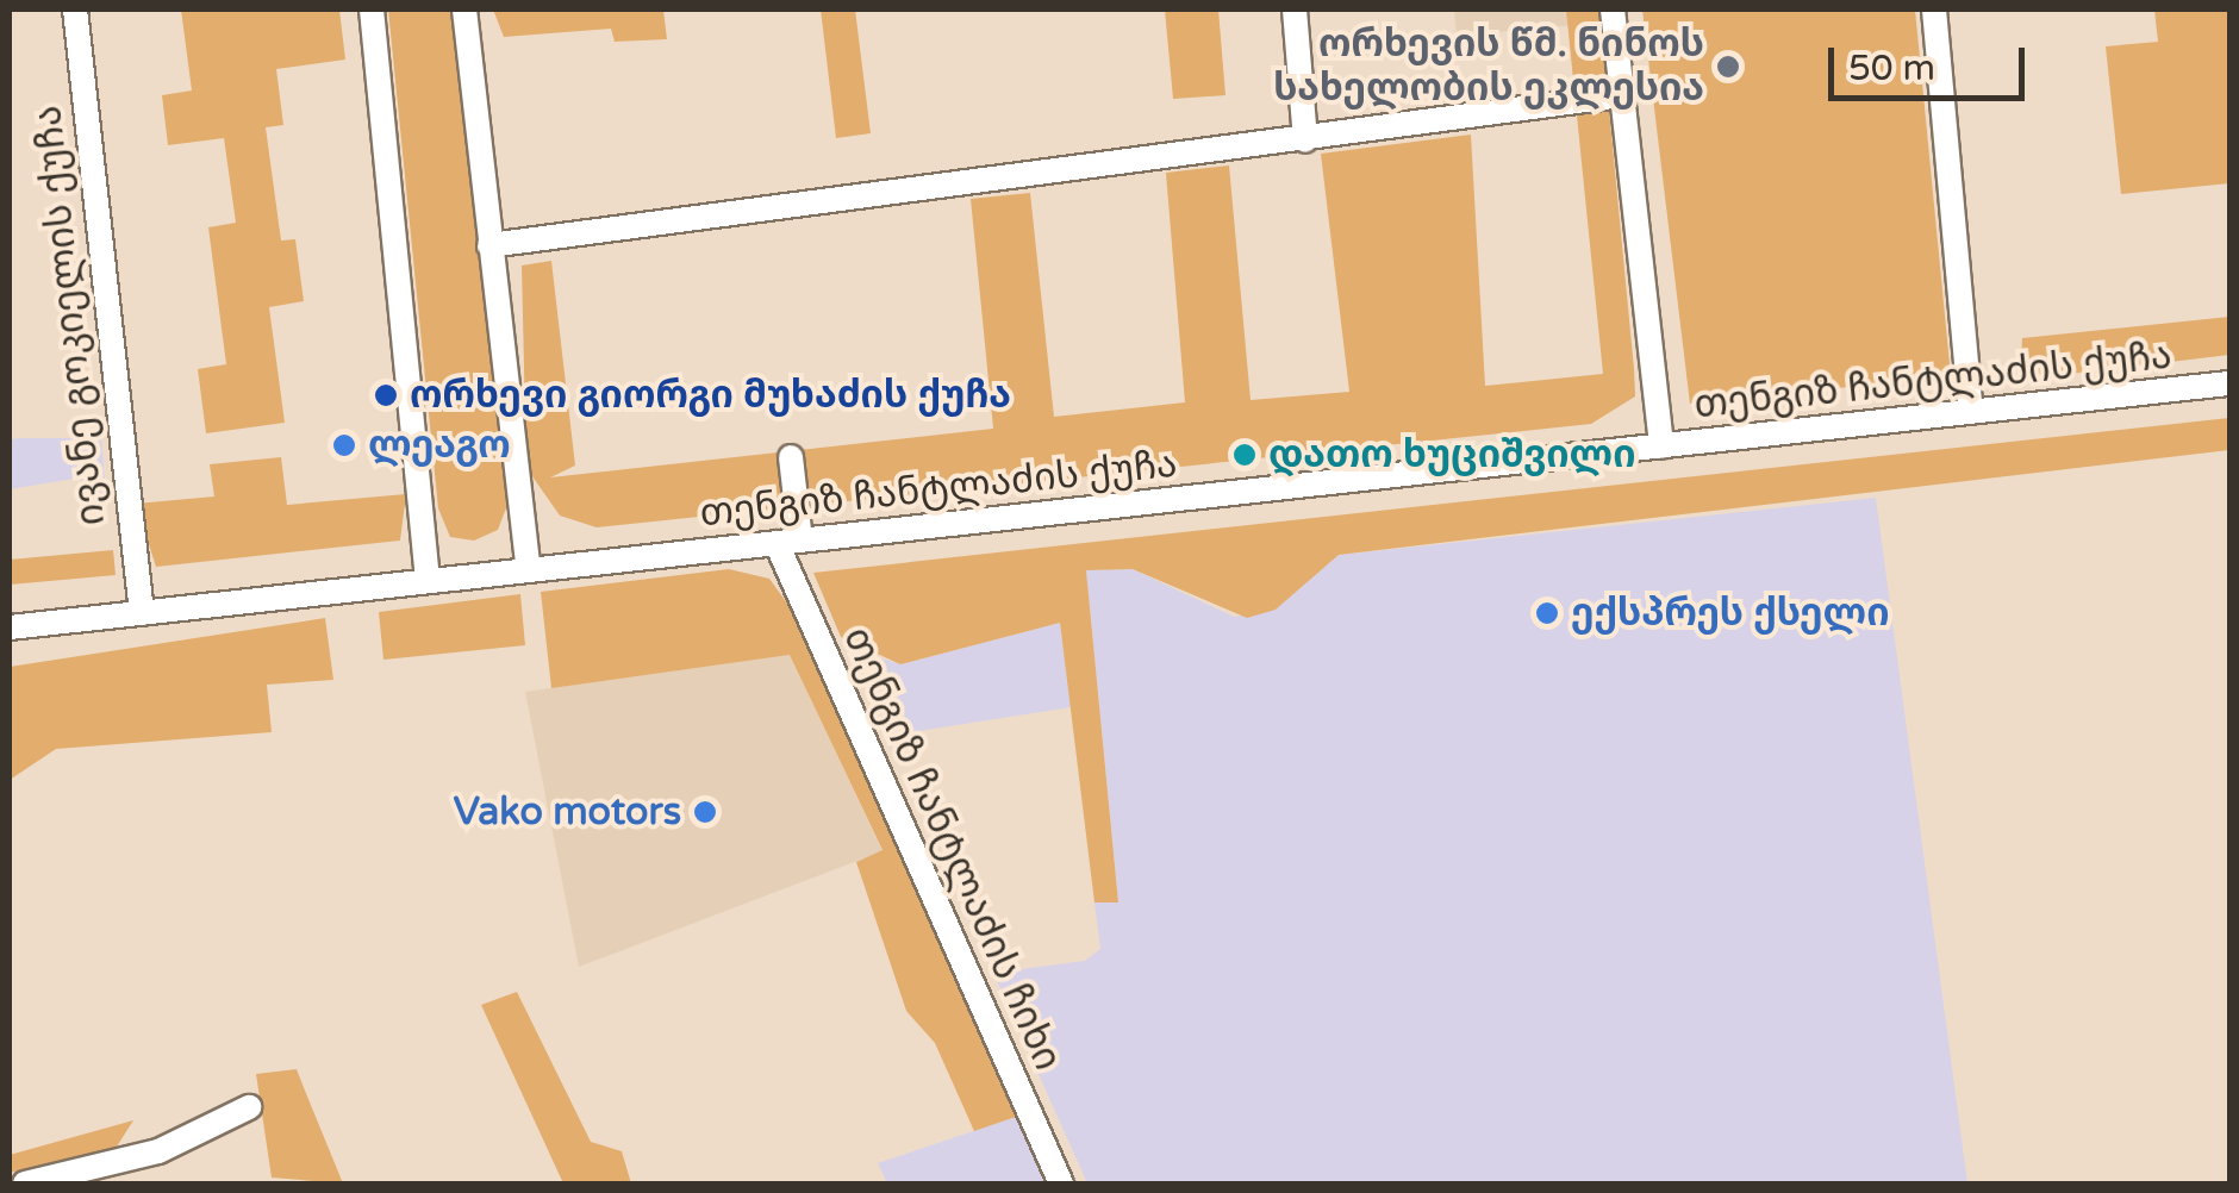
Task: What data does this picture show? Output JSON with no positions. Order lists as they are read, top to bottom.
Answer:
{
  "streets": {
    "street": ["ივანე გოკიელის ქუჩა", "თენგიზ ჩანტლაძის ქუჩა", "თენგიზ ჩანტლაძის ჩიხი"]
  },
  "crossings": [
    ["ივანე გოკიელის ქუჩა", "თენგიზ ჩანტლაძის ქუჩა"],
    ["თენგიზ ჩანტლაძის ქუჩა", "თენგიზ ჩანტლაძის ჩიხი"]
  ],
  "places": [
    "ორხევის წმ. ნინოს სახელობის ეკლესია",
    "ორხევი გიორგი მუხაძის ქუჩა",
    "ლეაგო",
    "დათო ხუციშვილი",
    "ექსპრეს ქსელი",
    "Vako motors"
  ],
  "scale_bar": "50 m"
}
